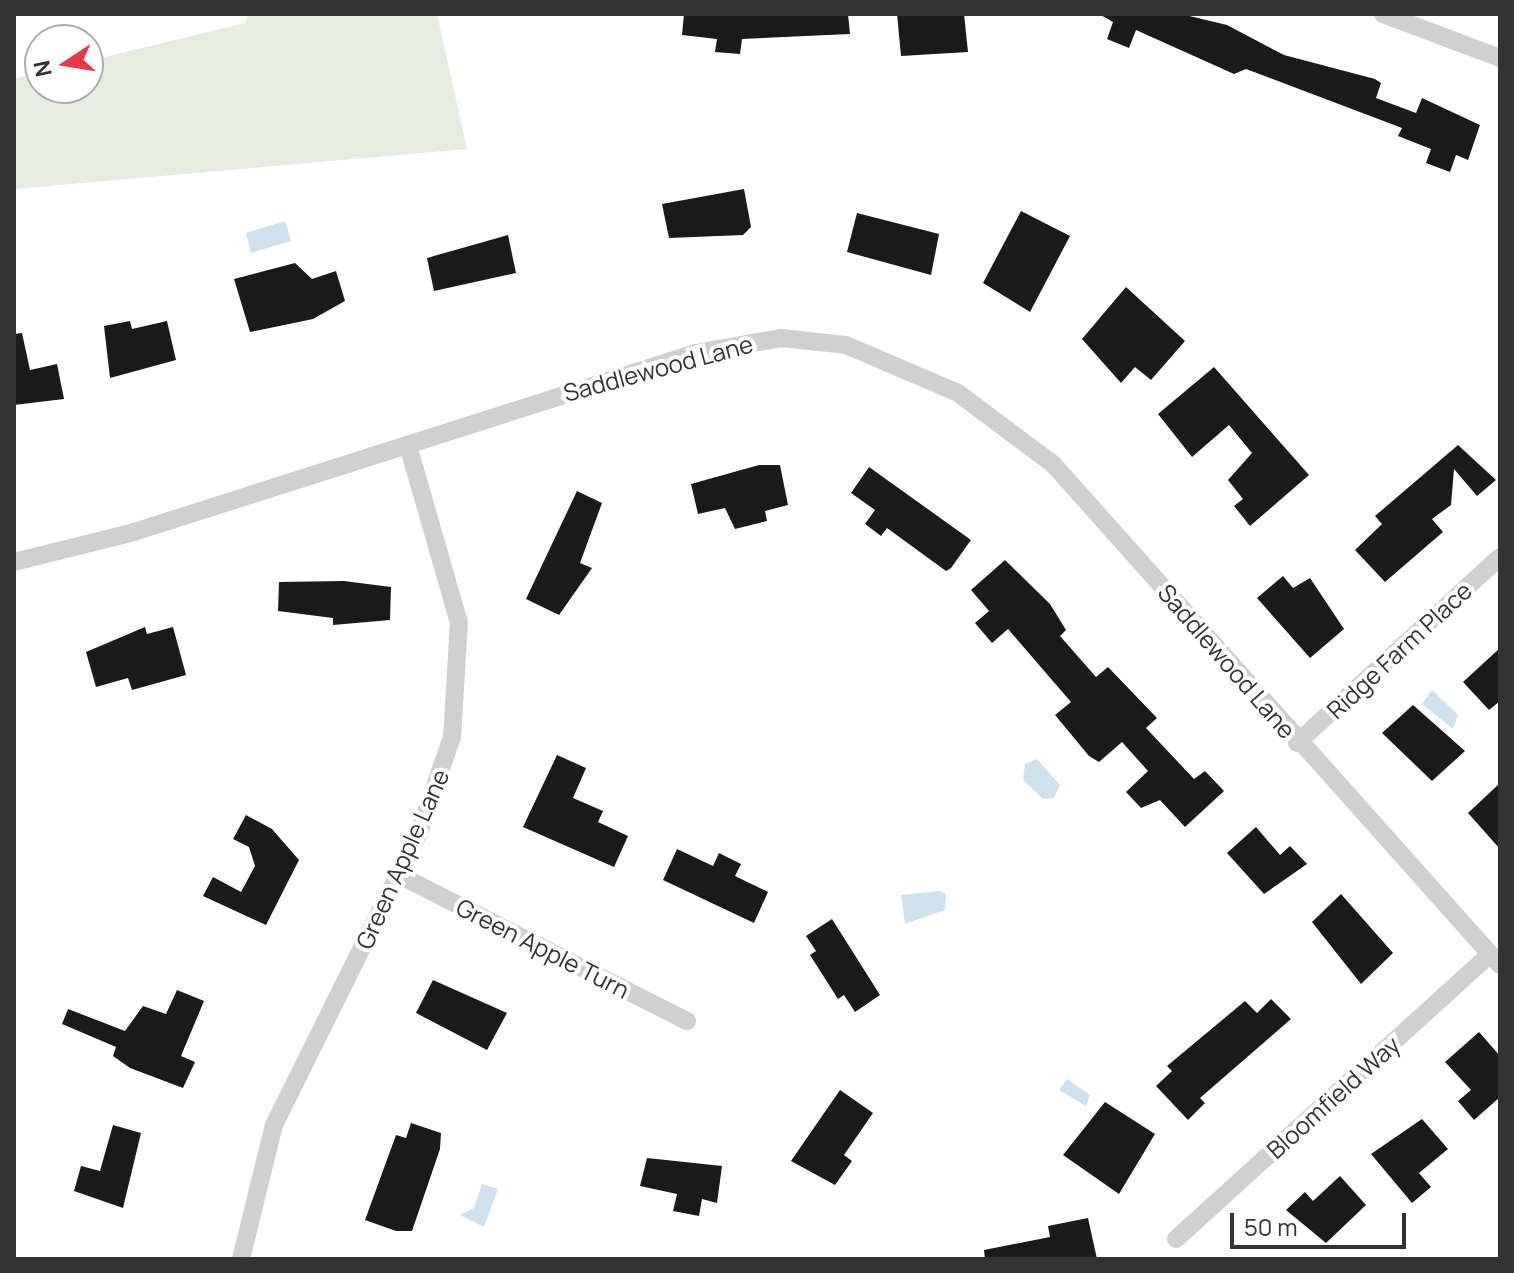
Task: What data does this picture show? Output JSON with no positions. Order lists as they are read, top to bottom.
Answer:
{
  "streets": {
    "street": [
      "Saddlewood Lane",
      "Ridge Farm Place",
      "Green Apple Lane",
      "Green Apple Turn",
      "Bloomfield Way"
    ]
  },
  "crossings": [
    ["Saddlewood Lane", "Ridge Farm Place"],
    ["Saddlewood Lane", "Green Apple Lane"],
    ["Saddlewood Lane", "Bloomfield Way"],
    ["Green Apple Lane", "Green Apple Turn"]
  ],
  "scale_bar": "50 m",
  "north": "left"
}
